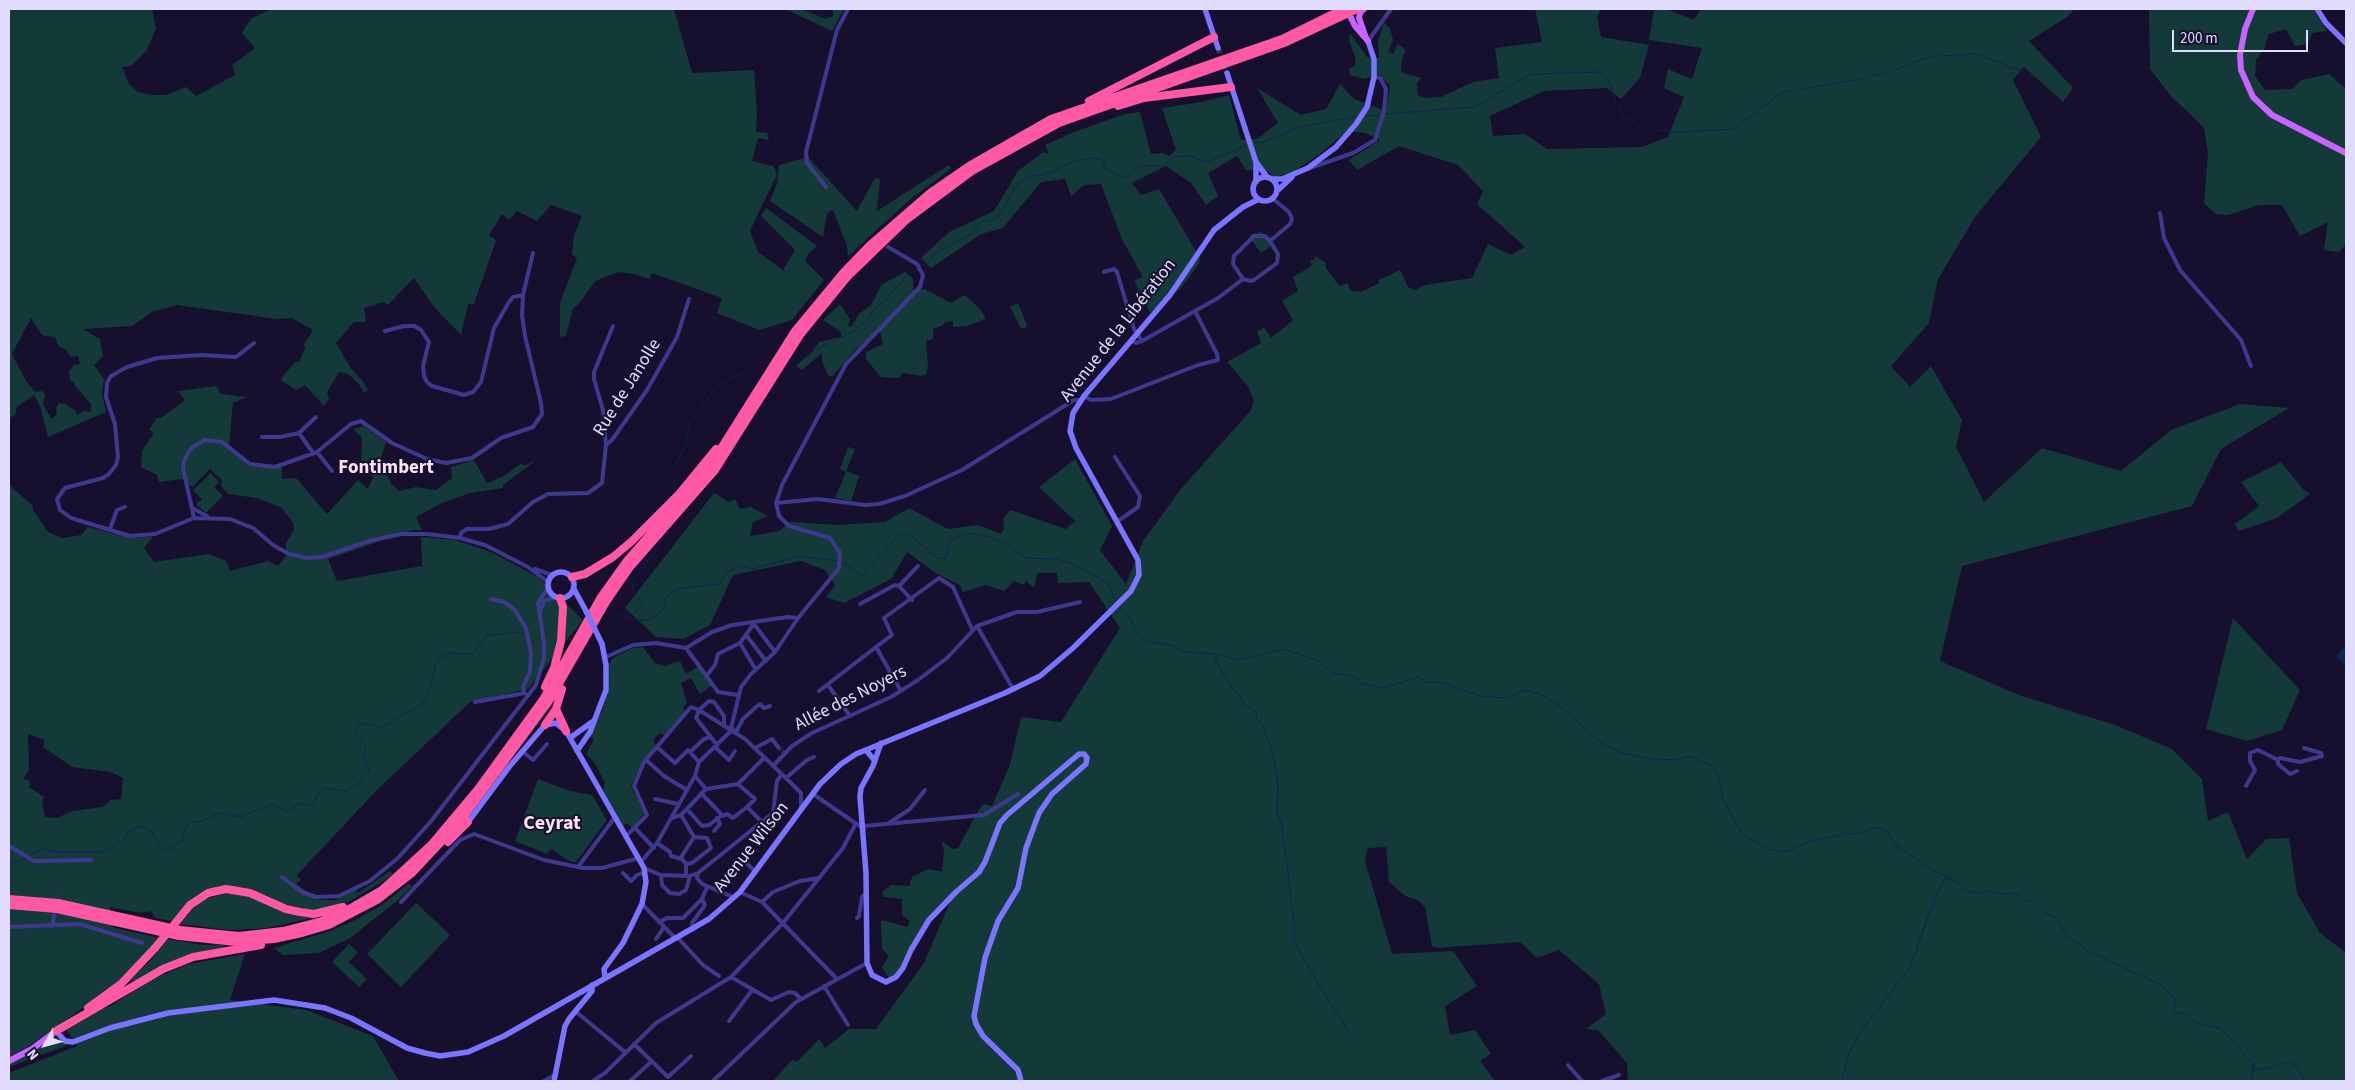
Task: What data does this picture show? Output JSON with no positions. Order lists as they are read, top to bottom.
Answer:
{
  "streets": {
    "main road": ["Avenue de la Libération", "Avenue Wilson"],
    "street": ["Rue de Janolle", "Allée des Noyers"]
  },
  "crossings": [
    ["Avenue de la Libération", "Avenue Wilson"]
  ],
  "districts": ["Fontimbert", "Ceyrat"],
  "scale_bar": "200 m",
  "north": "bottom left"
}
